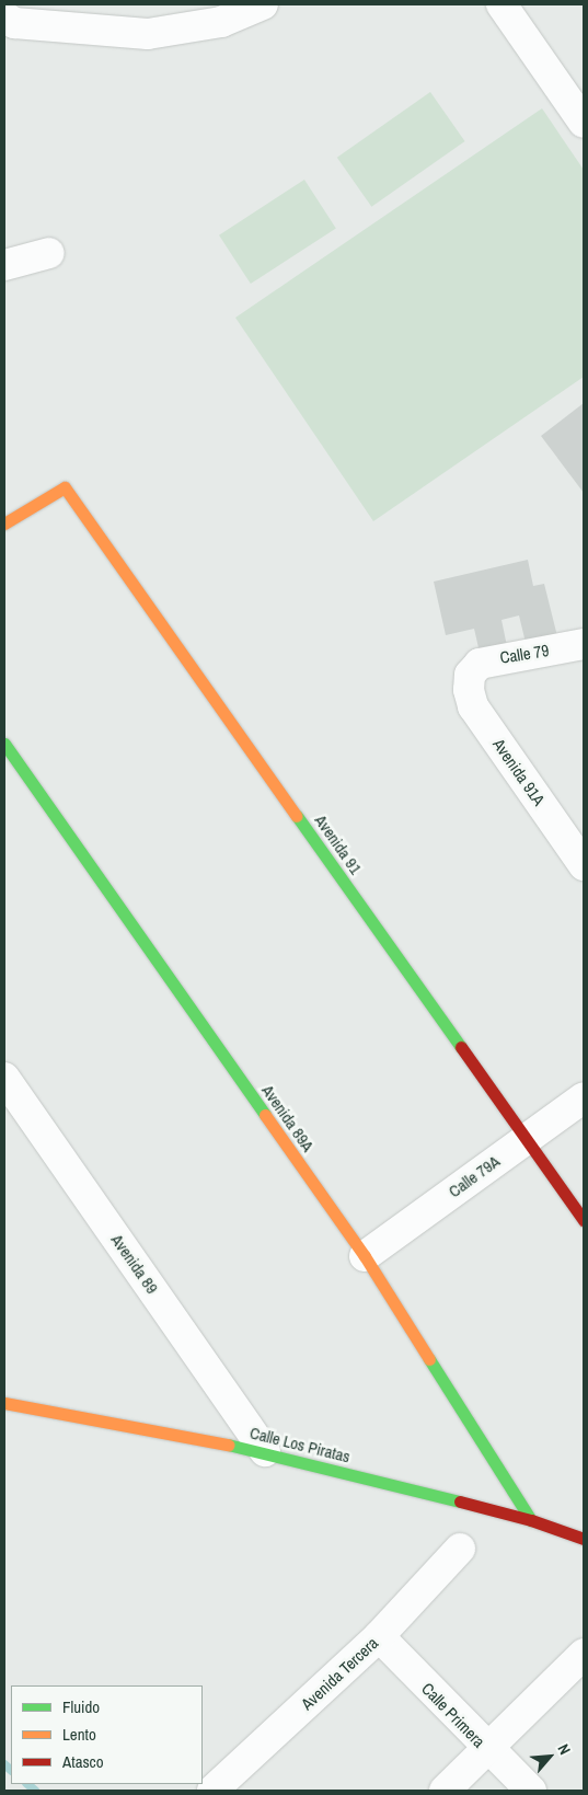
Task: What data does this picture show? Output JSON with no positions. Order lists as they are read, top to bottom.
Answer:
{
  "streets": {
    "street": [
      "Calle 79",
      "Avenida 91A",
      "Avenida 91",
      "Avenida 89A",
      "Calle 79A",
      "Avenida 89",
      "Calle Los Piratas",
      "Avenida Tercera",
      "Calle Primera"
    ]
  },
  "crossings": [
    ["Calle 79", "Avenida 91A"],
    ["Avenida 91", "Calle 79A"],
    ["Avenida 89A", "Calle 79A"],
    ["Avenida 89A", "Calle Los Piratas"],
    ["Avenida 89", "Calle Los Piratas"],
    ["Avenida Tercera", "Calle Primera"]
  ],
  "legend": ["Fluido", "Lento", "Atasco"],
  "north": "top right"
}
